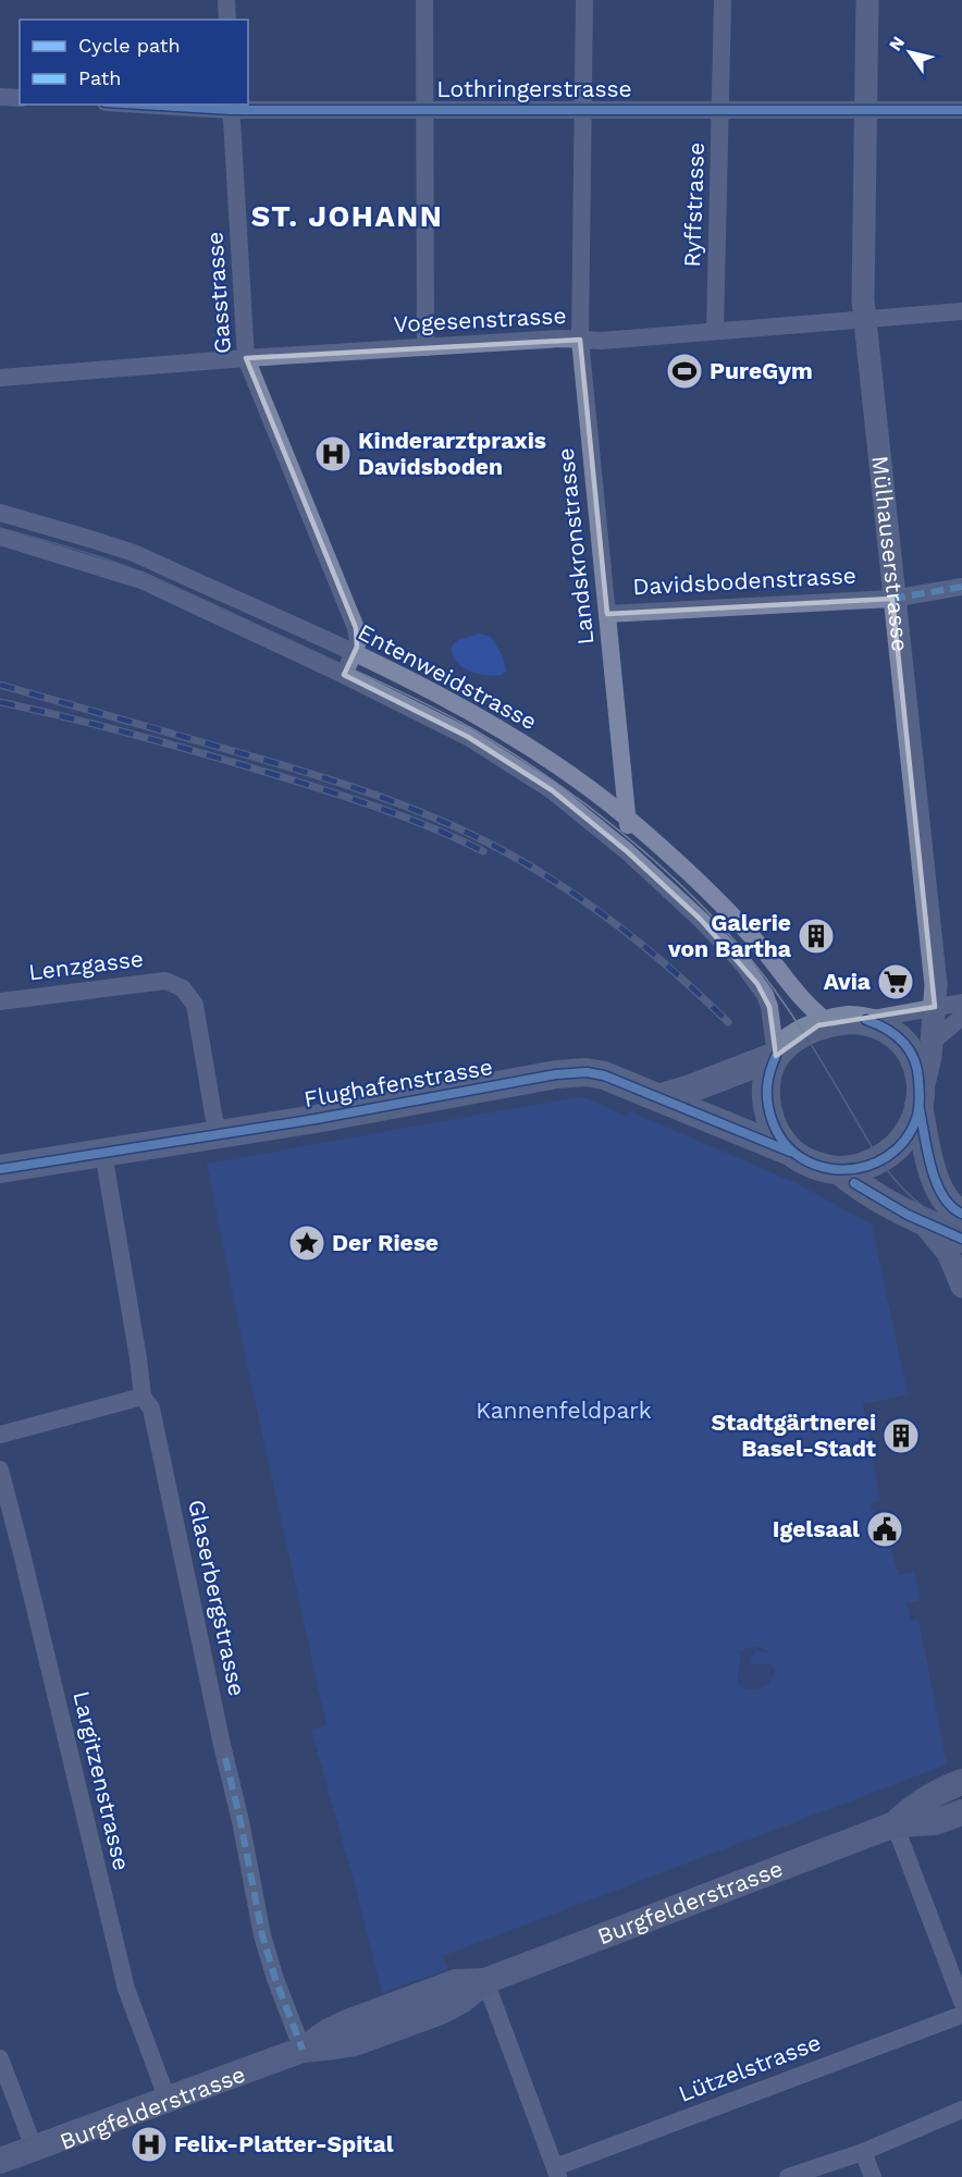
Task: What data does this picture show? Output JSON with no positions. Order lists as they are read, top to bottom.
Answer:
{
  "streets": {
    "main road": ["Flughafenstrasse", "Burgfelderstrasse"],
    "street": [
      "Lothringerstrasse",
      "Ryffstrasse",
      "Gasstrasse",
      "Vogesenstrasse",
      "Landskronstrasse",
      "Mülhauserstrasse",
      "Davidsbodenstrasse",
      "Entenweidstrasse",
      "Lenzgasse",
      "Glaserbergstrasse",
      "Largitzenstrasse",
      "Lützelstrasse"
    ]
  },
  "crossings": [
    ["Lothringerstrasse", "Ryffstrasse"],
    ["Lothringerstrasse", "Gasstrasse"],
    ["Lothringerstrasse", "Landskronstrasse"],
    ["Lothringerstrasse", "Mülhauserstrasse"],
    ["Ryffstrasse", "Vogesenstrasse"],
    ["Gasstrasse", "Vogesenstrasse"],
    ["Gasstrasse", "Entenweidstrasse"],
    ["Vogesenstrasse", "Landskronstrasse"],
    ["Vogesenstrasse", "Mülhauserstrasse"],
    ["Landskronstrasse", "Davidsbodenstrasse"],
    ["Landskronstrasse", "Entenweidstrasse"],
    ["Mülhauserstrasse", "Davidsbodenstrasse"],
    ["Mülhauserstrasse", "Entenweidstrasse"],
    ["Mülhauserstrasse", "Flughafenstrasse"],
    ["Entenweidstrasse", "Flughafenstrasse"],
    ["Lenzgasse", "Flughafenstrasse"],
    ["Flughafenstrasse", "Glaserbergstrasse"],
    ["Glaserbergstrasse", "Burgfelderstrasse"],
    ["Largitzenstrasse", "Burgfelderstrasse"]
  ],
  "districts": ["ST. JOHANN"],
  "parks": ["Kannenfeldpark"],
  "places": {
    "sports": ["PureGym"],
    "hospital": ["Kinderarztpraxis Davidsboden", "Felix-Platter-Spital"],
    "building": ["Galerie von Bartha", "Stadtgärtnerei Basel-Stadt"],
    "supermarket": ["Avia"],
    "place": ["Der Riese"],
    "public building": ["Igelsaal"]
  },
  "legend": ["Cycle path", "Path"],
  "north": "top left"
}
